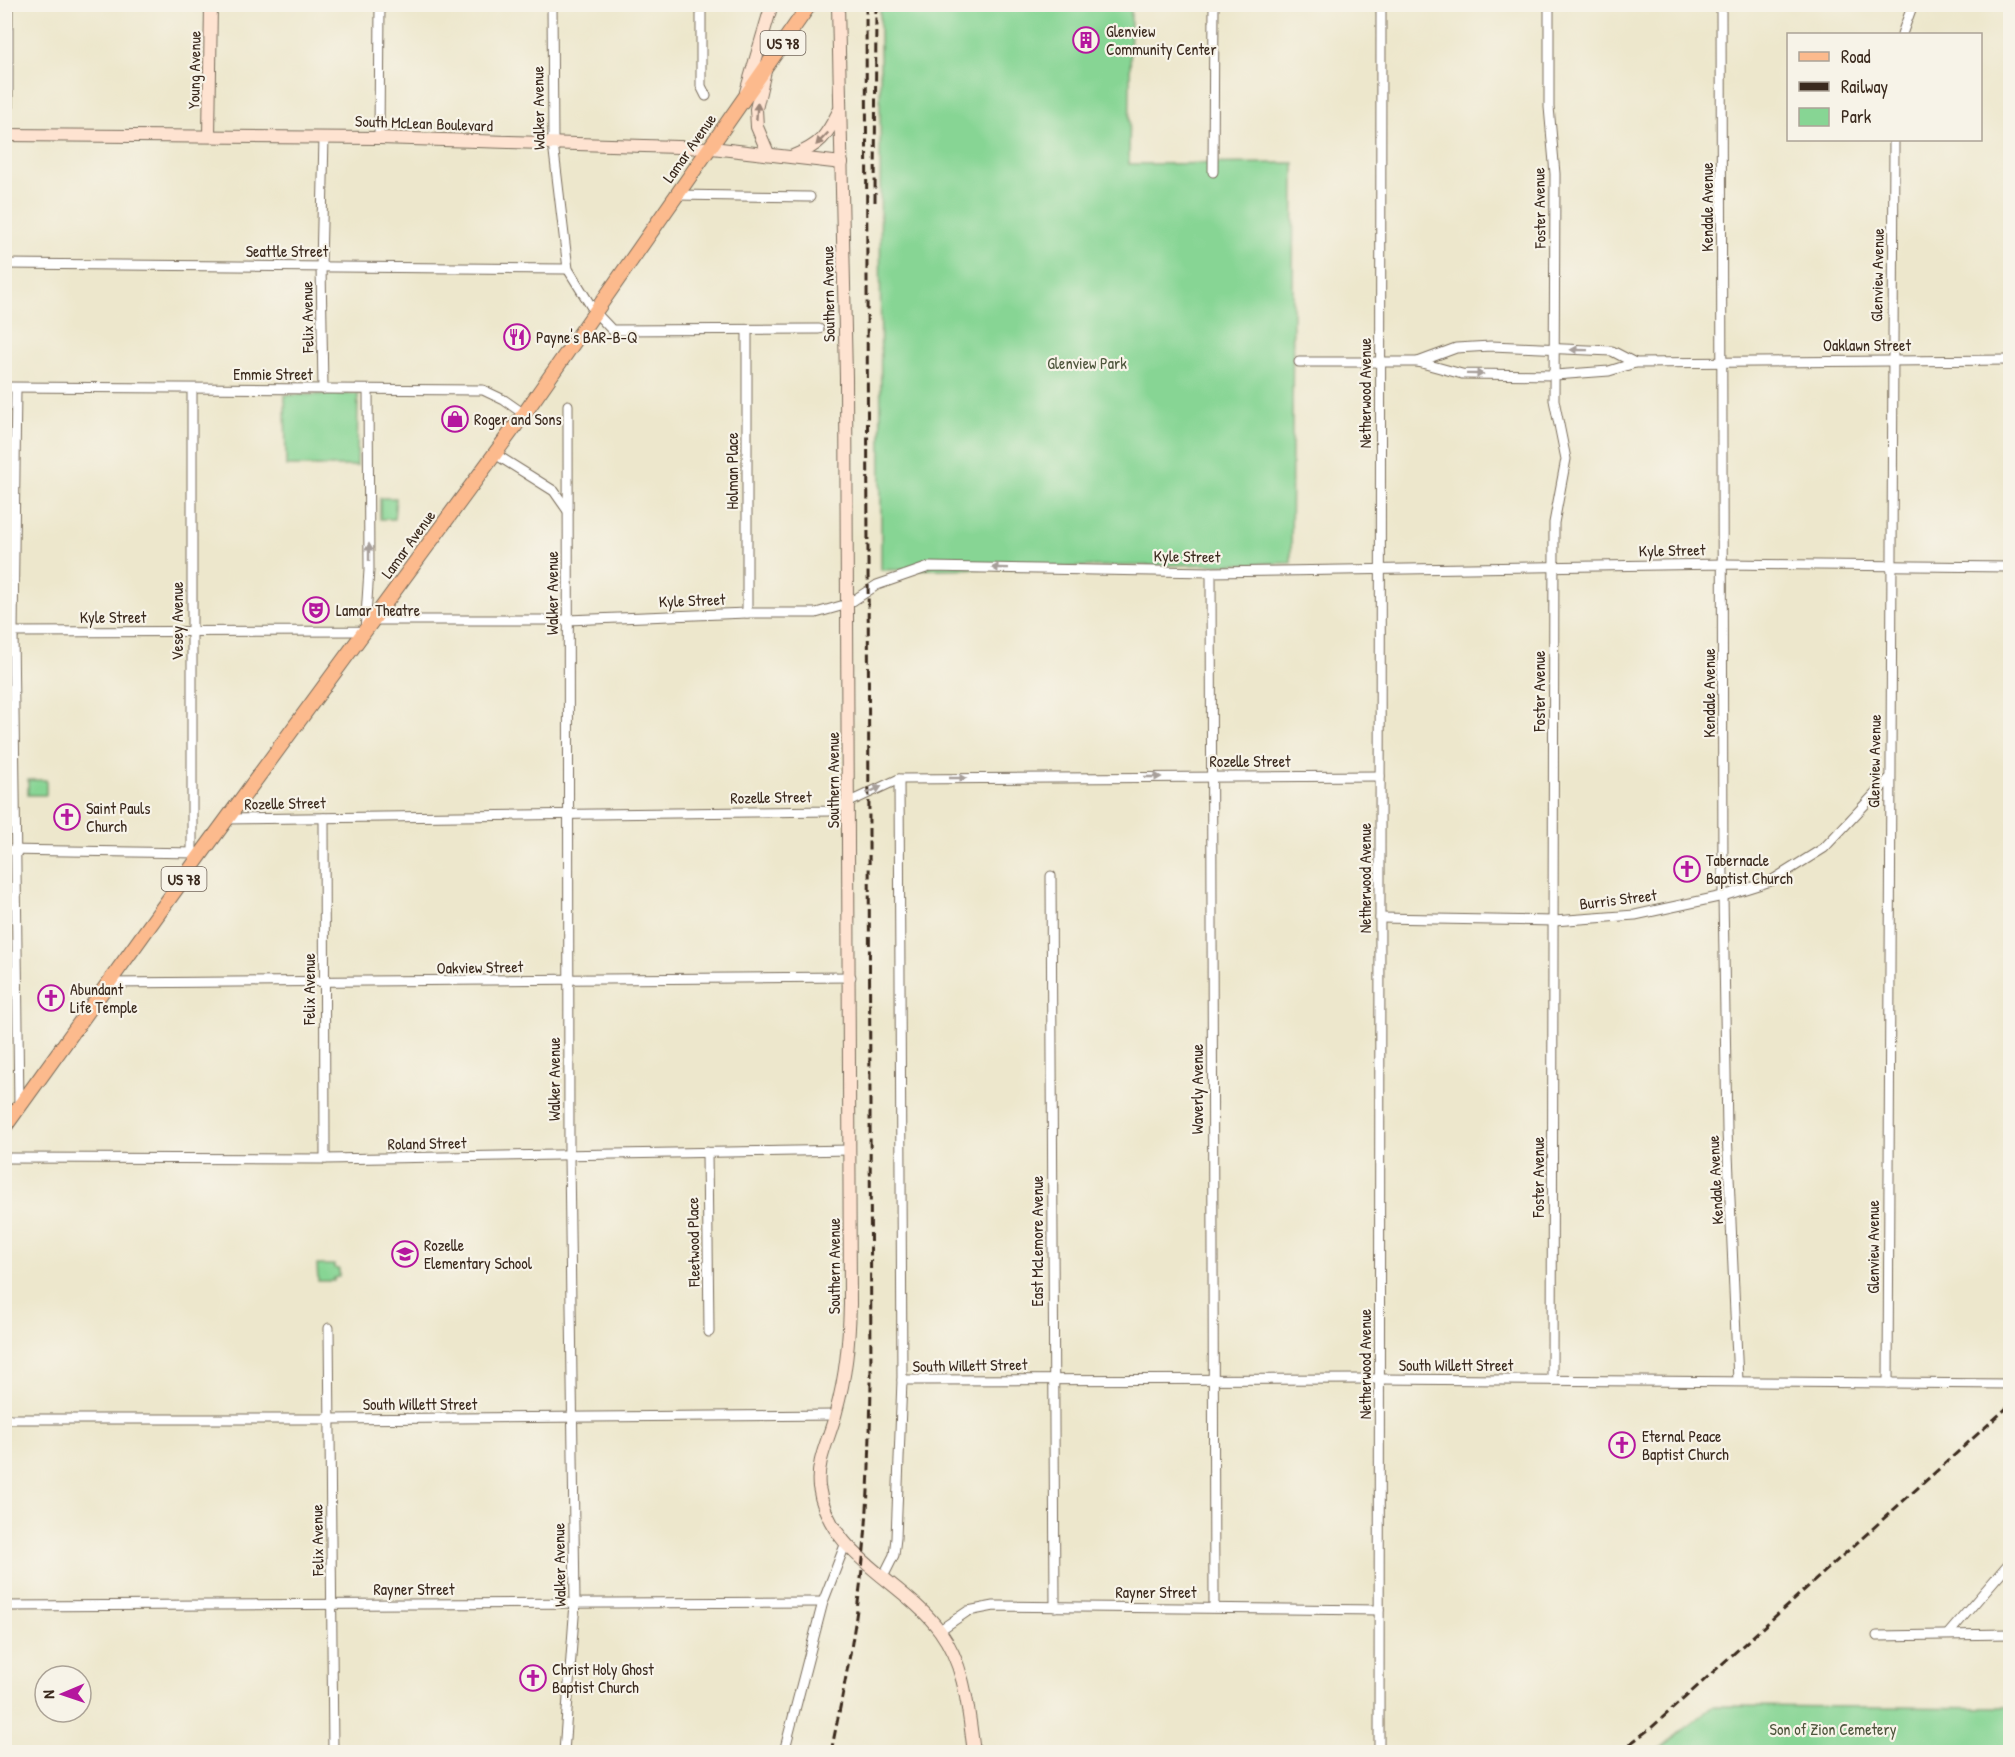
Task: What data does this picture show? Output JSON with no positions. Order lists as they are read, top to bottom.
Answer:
{
  "streets": {
    "main road": [
      "US 78",
      "Young Avenue",
      "South McLean Boulevard",
      "Lamar Avenue",
      "Southern Avenue"
    ],
    "street": [
      "Walker Avenue",
      "Kendale Avenue",
      "Foster Avenue",
      "Seattle Street",
      "Glenview Avenue",
      "Felix Avenue",
      "Oaklawn Street",
      "Emmie Street",
      "Netherwood Avenue",
      "Holman Place",
      "Kyle Street",
      "Vesey Avenue",
      "Rozelle Street",
      "Burris Street",
      "Oakview Street",
      "Waverly Avenue",
      "Roland Street",
      "East McLemore Avenue",
      "Fleetwood Place",
      "South Willett Street",
      "Rayner Street"
    ]
  },
  "crossings": [
    ["Young Avenue", "South McLean Boulevard"],
    ["Walker Avenue", "South McLean Boulevard"],
    ["Walker Avenue", "Lamar Avenue"],
    ["Walker Avenue", "Seattle Street"],
    ["Walker Avenue", "Kyle Street"],
    ["Walker Avenue", "Rozelle Street"],
    ["Walker Avenue", "Oakview Street"],
    ["Walker Avenue", "Roland Street"],
    ["Walker Avenue", "South Willett Street"],
    ["Walker Avenue", "Rayner Street"],
    ["South McLean Boulevard", "Lamar Avenue"],
    ["South McLean Boulevard", "Southern Avenue"],
    ["South McLean Boulevard", "Felix Avenue"],
    ["Lamar Avenue", "Emmie Street"],
    ["Lamar Avenue", "Kyle Street"],
    ["Lamar Avenue", "Vesey Avenue"],
    ["Lamar Avenue", "Rozelle Street"],
    ["Lamar Avenue", "Oakview Street"],
    ["Kendale Avenue", "Oaklawn Street"],
    ["Kendale Avenue", "Kyle Street"],
    ["Kendale Avenue", "Burris Street"],
    ["Kendale Avenue", "South Willett Street"],
    ["Foster Avenue", "Kyle Street"],
    ["Foster Avenue", "Burris Street"],
    ["Foster Avenue", "South Willett Street"],
    ["Seattle Street", "Felix Avenue"],
    ["Glenview Avenue", "Oaklawn Street"],
    ["Glenview Avenue", "Kyle Street"],
    ["Glenview Avenue", "Burris Street"],
    ["Glenview Avenue", "South Willett Street"],
    ["Southern Avenue", "Kyle Street"],
    ["Southern Avenue", "Rozelle Street"],
    ["Southern Avenue", "Oakview Street"],
    ["Southern Avenue", "Roland Street"],
    ["Southern Avenue", "South Willett Street"],
    ["Felix Avenue", "Emmie Street"],
    ["Felix Avenue", "Rozelle Street"],
    ["Felix Avenue", "Oakview Street"],
    ["Felix Avenue", "Roland Street"],
    ["Felix Avenue", "South Willett Street"],
    ["Felix Avenue", "Rayner Street"],
    ["Emmie Street", "Vesey Avenue"],
    ["Netherwood Avenue", "Kyle Street"],
    ["Netherwood Avenue", "Rozelle Street"],
    ["Netherwood Avenue", "Burris Street"],
    ["Netherwood Avenue", "South Willett Street"],
    ["Netherwood Avenue", "Rayner Street"],
    ["Holman Place", "Kyle Street"],
    ["Kyle Street", "Vesey Avenue"],
    ["Kyle Street", "Waverly Avenue"],
    ["Rozelle Street", "Waverly Avenue"],
    ["Waverly Avenue", "South Willett Street"],
    ["Waverly Avenue", "Rayner Street"],
    ["Roland Street", "Fleetwood Place"],
    ["East McLemore Avenue", "South Willett Street"],
    ["East McLemore Avenue", "Rayner Street"]
  ],
  "parks": ["Glenview Park", "Son of Zion Cemetery"],
  "places": {
    "building": ["Glenview Community Center"],
    "restaurant": ["Payne's BAR-B-Q"],
    "shop": ["Roger and Sons"],
    "theatre": ["Lamar Theatre"],
    "church": [
      "Saint Pauls Church",
      "Tabernacle Baptist Church",
      "Abundant Life Temple",
      "Eternal Peace Baptist Church",
      "Christ Holy Ghost Baptist Church"
    ],
    "school or university": ["Rozelle Elementary School"]
  },
  "legend": ["Road", "Railway", "Park"],
  "north": "left"
}
